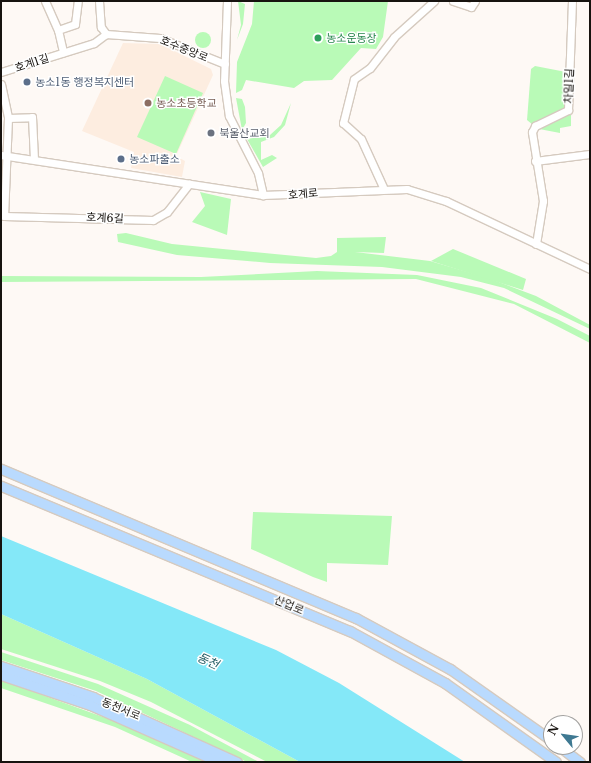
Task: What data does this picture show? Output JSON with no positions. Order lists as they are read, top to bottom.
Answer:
{
  "streets": {
    "main road": ["산업로", "동천서로"],
    "street": [
      "호수중앙로",
      "호계1길",
      "차일1길",
      "호계로",
      "호계6길"
    ]
  },
  "crossings": [
    ["호수중앙로", "호계1길"],
    ["호수중앙로", "호계로"],
    ["차일1길", "호계로"],
    ["호계로", "호계6길"]
  ],
  "water": ["동천"],
  "places": [
    "농소운동장",
    "농소1동 행정복지센터",
    "농소초등학교",
    "북울산교회",
    "농소파출소"
  ],
  "north": "top left"
}
